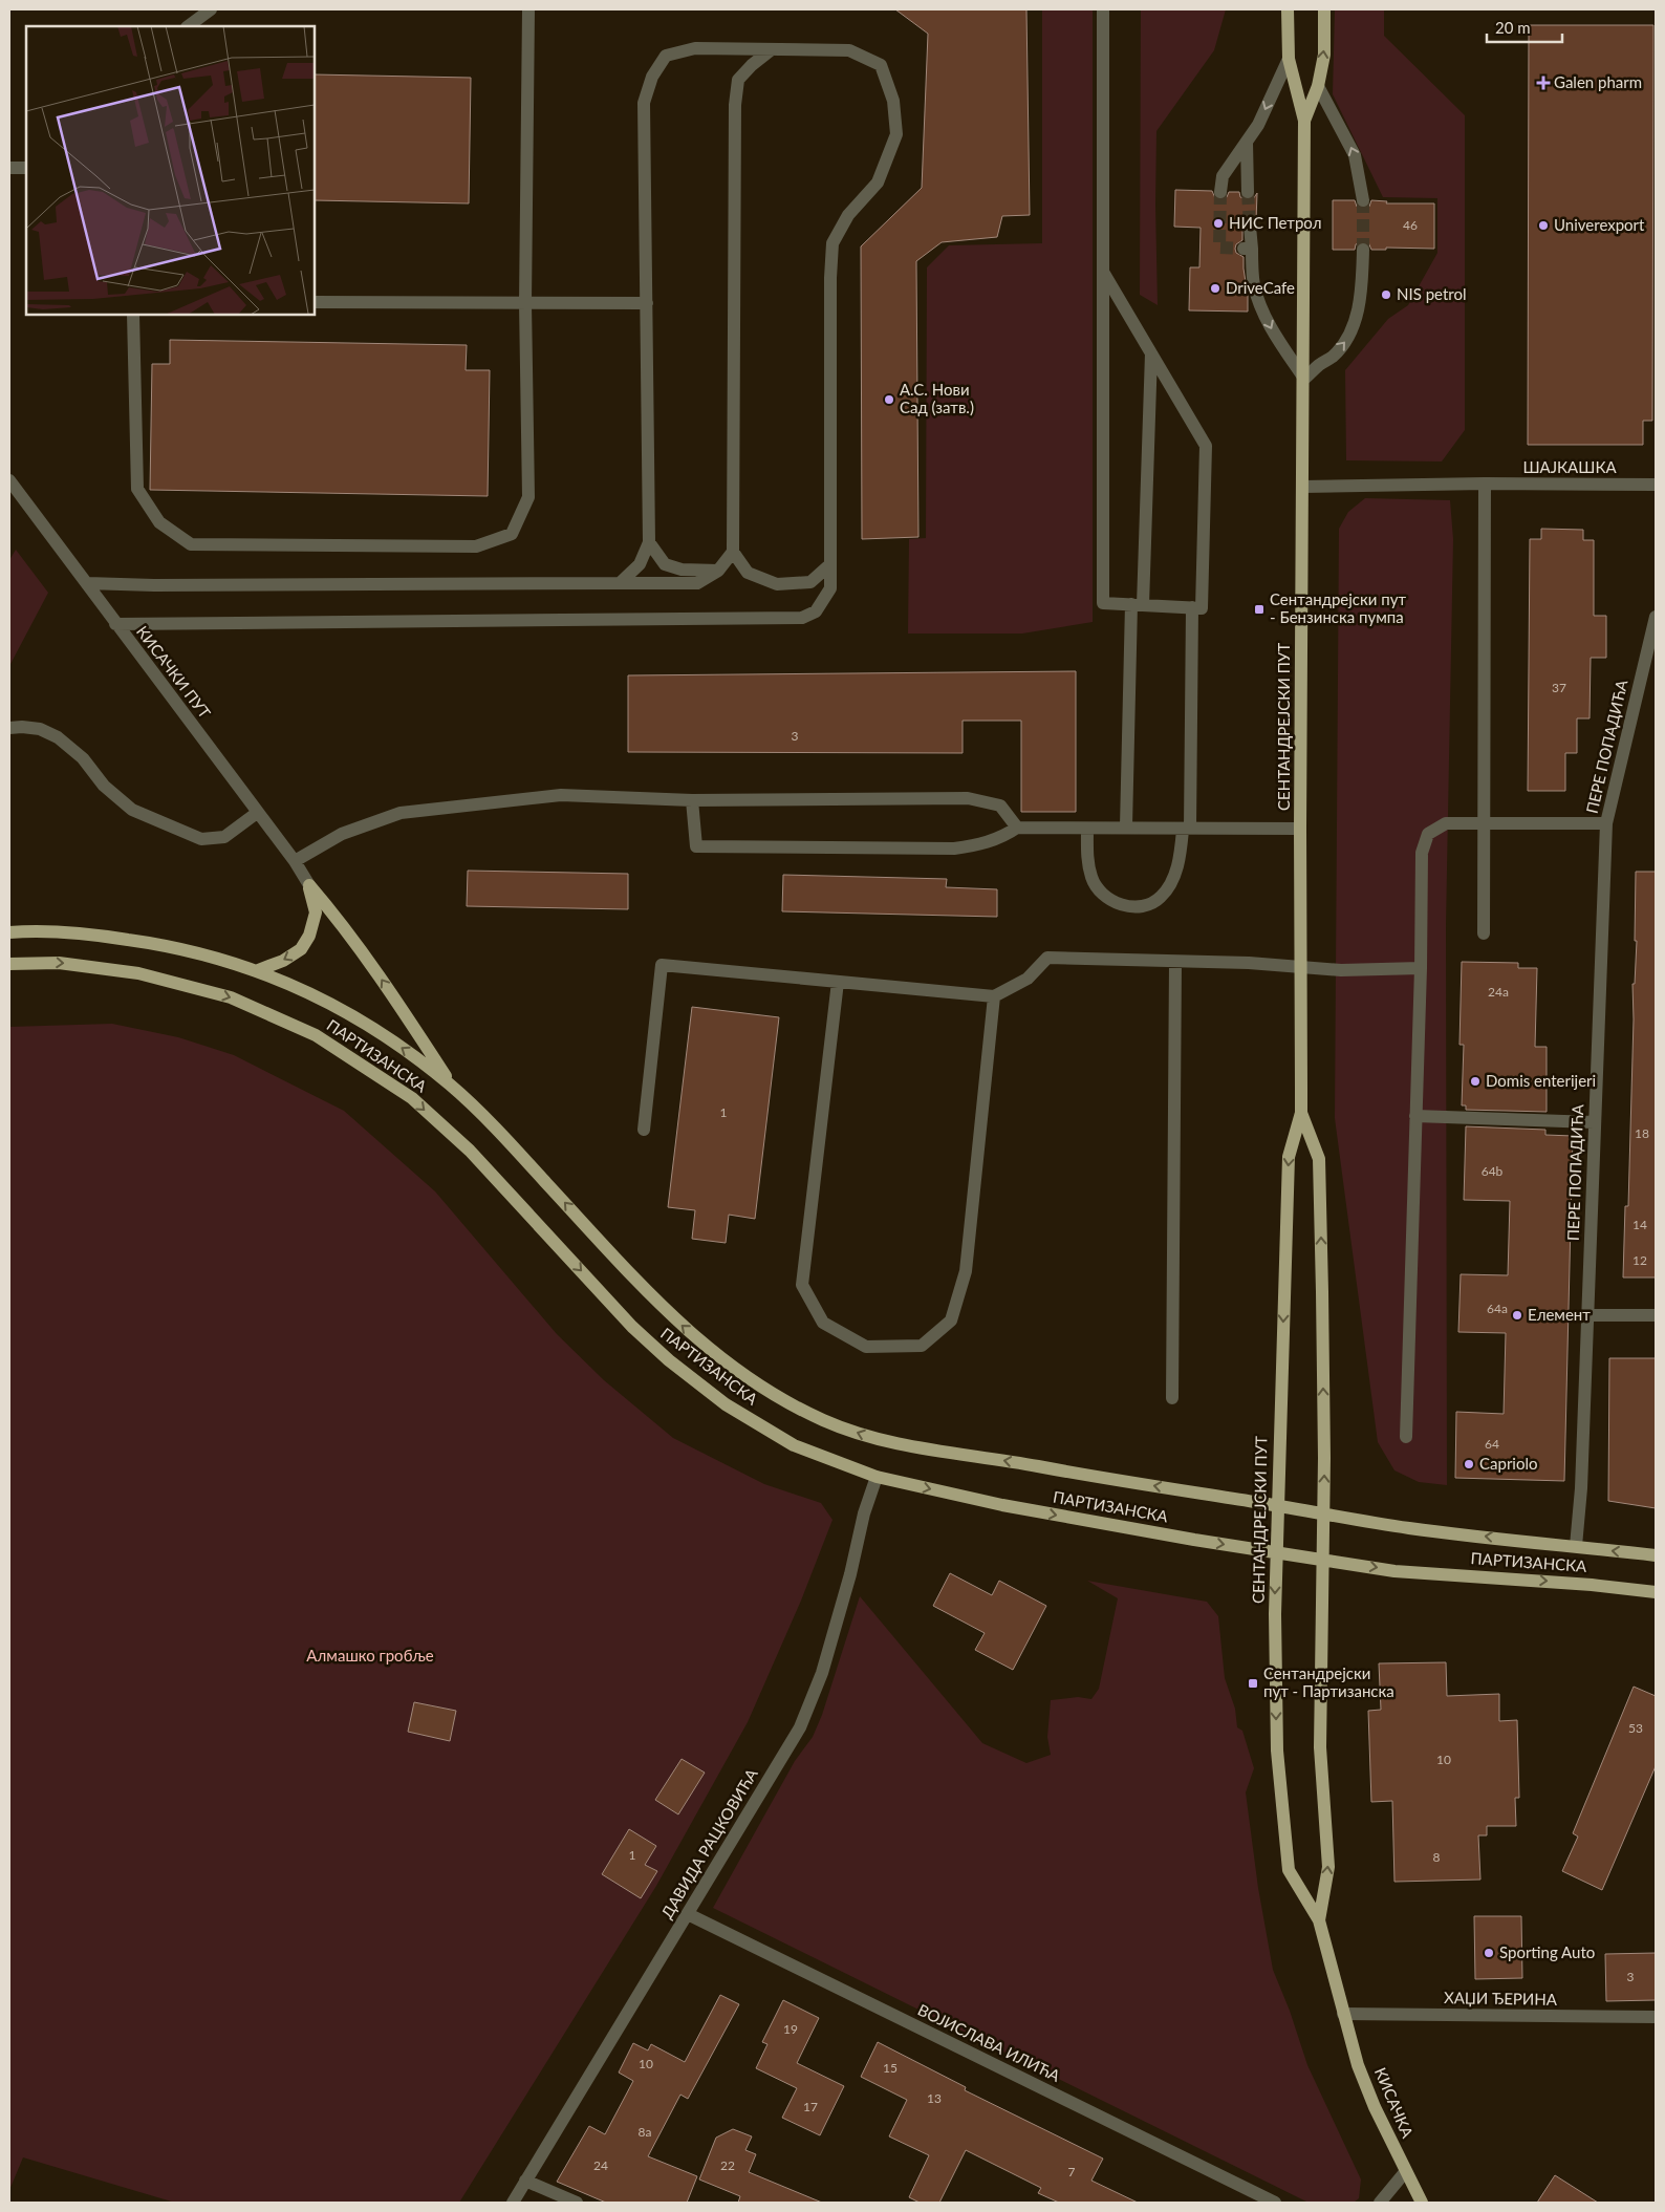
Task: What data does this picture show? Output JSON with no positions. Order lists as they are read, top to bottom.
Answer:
{
  "streets": {
    "main road": ["СЕНТАНДРЕЈСКИ ПУТ", "ПАРТИЗАНСКА", "КИСАЧКА"],
    "street": [
      "ШАЈКАШКА",
      "КИСАЧКИ ПУТ",
      "ПЕРЕ ПОПАДИЋА",
      "ДАВИДА РАЦКОВИЋА",
      "ХАЏИ ЂЕРИНА",
      "ВОЈИСЛАВА ИЛИЋА"
    ]
  },
  "crossings": [
    ["ШАЈКАШКА", "СЕНТАНДРЕЈСКИ ПУТ"],
    ["СЕНТАНДРЕЈСКИ ПУТ", "ПАРТИЗАНСКА"],
    ["СЕНТАНДРЕЈСКИ ПУТ", "ХАЏИ ЂЕРИНА"],
    ["СЕНТАНДРЕЈСКИ ПУТ", "КИСАЧКА"],
    ["ПЕРЕ ПОПАДИЋА", "ПАРТИЗАНСКА"],
    ["ПАРТИЗАНСКА", "ДАВИДА РАЦКОВИЋА"],
    ["ДАВИДА РАЦКОВИЋА", "ВОЈИСЛАВА ИЛИЋА"],
    ["ХАЏИ ЂЕРИНА", "КИСАЧКА"]
  ],
  "parks": ["Алмашко гробље"],
  "places": {
    "health": ["Galen pharm"],
    "other": [
      "НИС Петрол",
      "Univerexport",
      "DriveCafe",
      "NIS petrol",
      "А.С. Нови Сад (затв.)",
      "Domis enterijeri",
      "Елемент",
      "Capriolo",
      "Sporting Auto"
    ],
    "transit": ["Сентандрејски пут - Бензинска пумпа", "Сентандрејски пут - Партизанска"]
  },
  "house_numbers": [
    "46",
    "37",
    "3",
    "24a",
    "1",
    "18",
    "64b",
    "14",
    "12",
    "64a",
    "64",
    "53",
    "10",
    "1",
    "8",
    "3",
    "19",
    "10",
    "15",
    "13",
    "17",
    "8a",
    "24",
    "22",
    "7"
  ],
  "scale_bar": "20 m"
}
